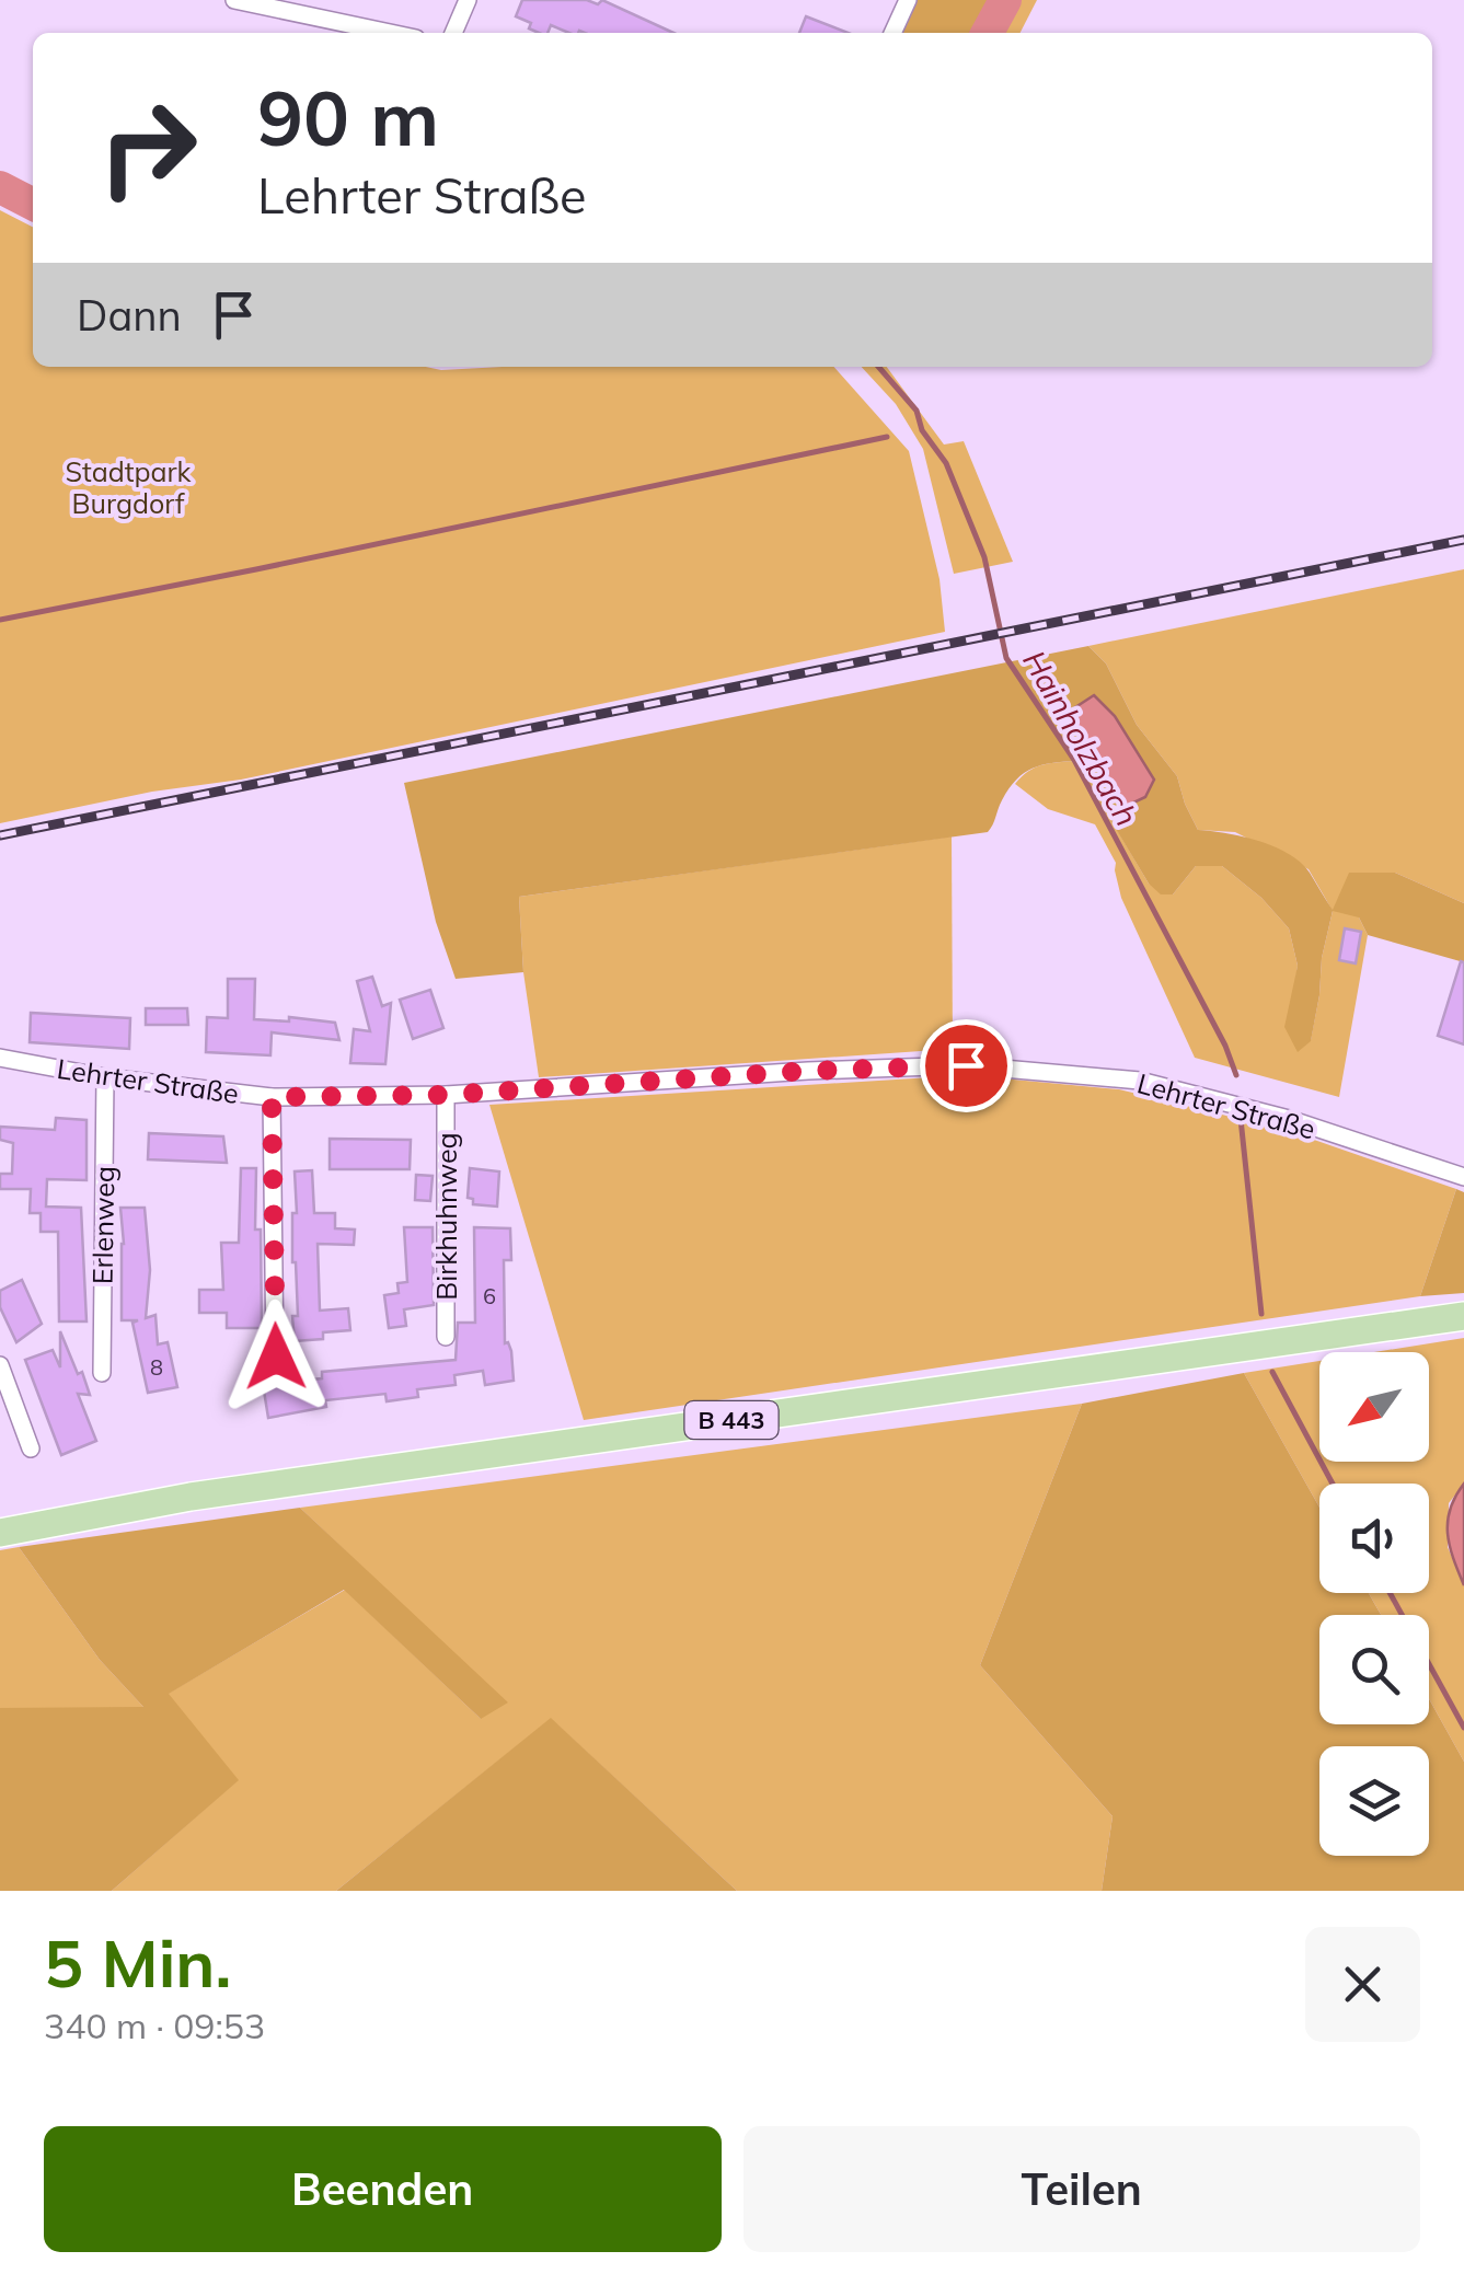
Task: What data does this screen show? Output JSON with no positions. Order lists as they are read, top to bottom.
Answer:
{
  "streets": {
    "main road": ["B 443"],
    "street": ["Lehrter Straße", "Birkhuhnweg", "Erlenweg"]
  },
  "crossings": [
    ["Lehrter Straße", "Birkhuhnweg"],
    ["Lehrter Straße", "Erlenweg"]
  ],
  "water": ["Hainholzbach"],
  "parks": ["Stadtpark Burgdorf"],
  "house_numbers": ["6", "8"],
  "north": "bottom left",
  "page": {
    "turn": ["90 m", "Lehrter Straße"],
    "then": "Dann",
    "heading": ["5 Min.", "340 m · 09:53"],
    "buttons": ["Beenden", "Teilen"]
  }
}
